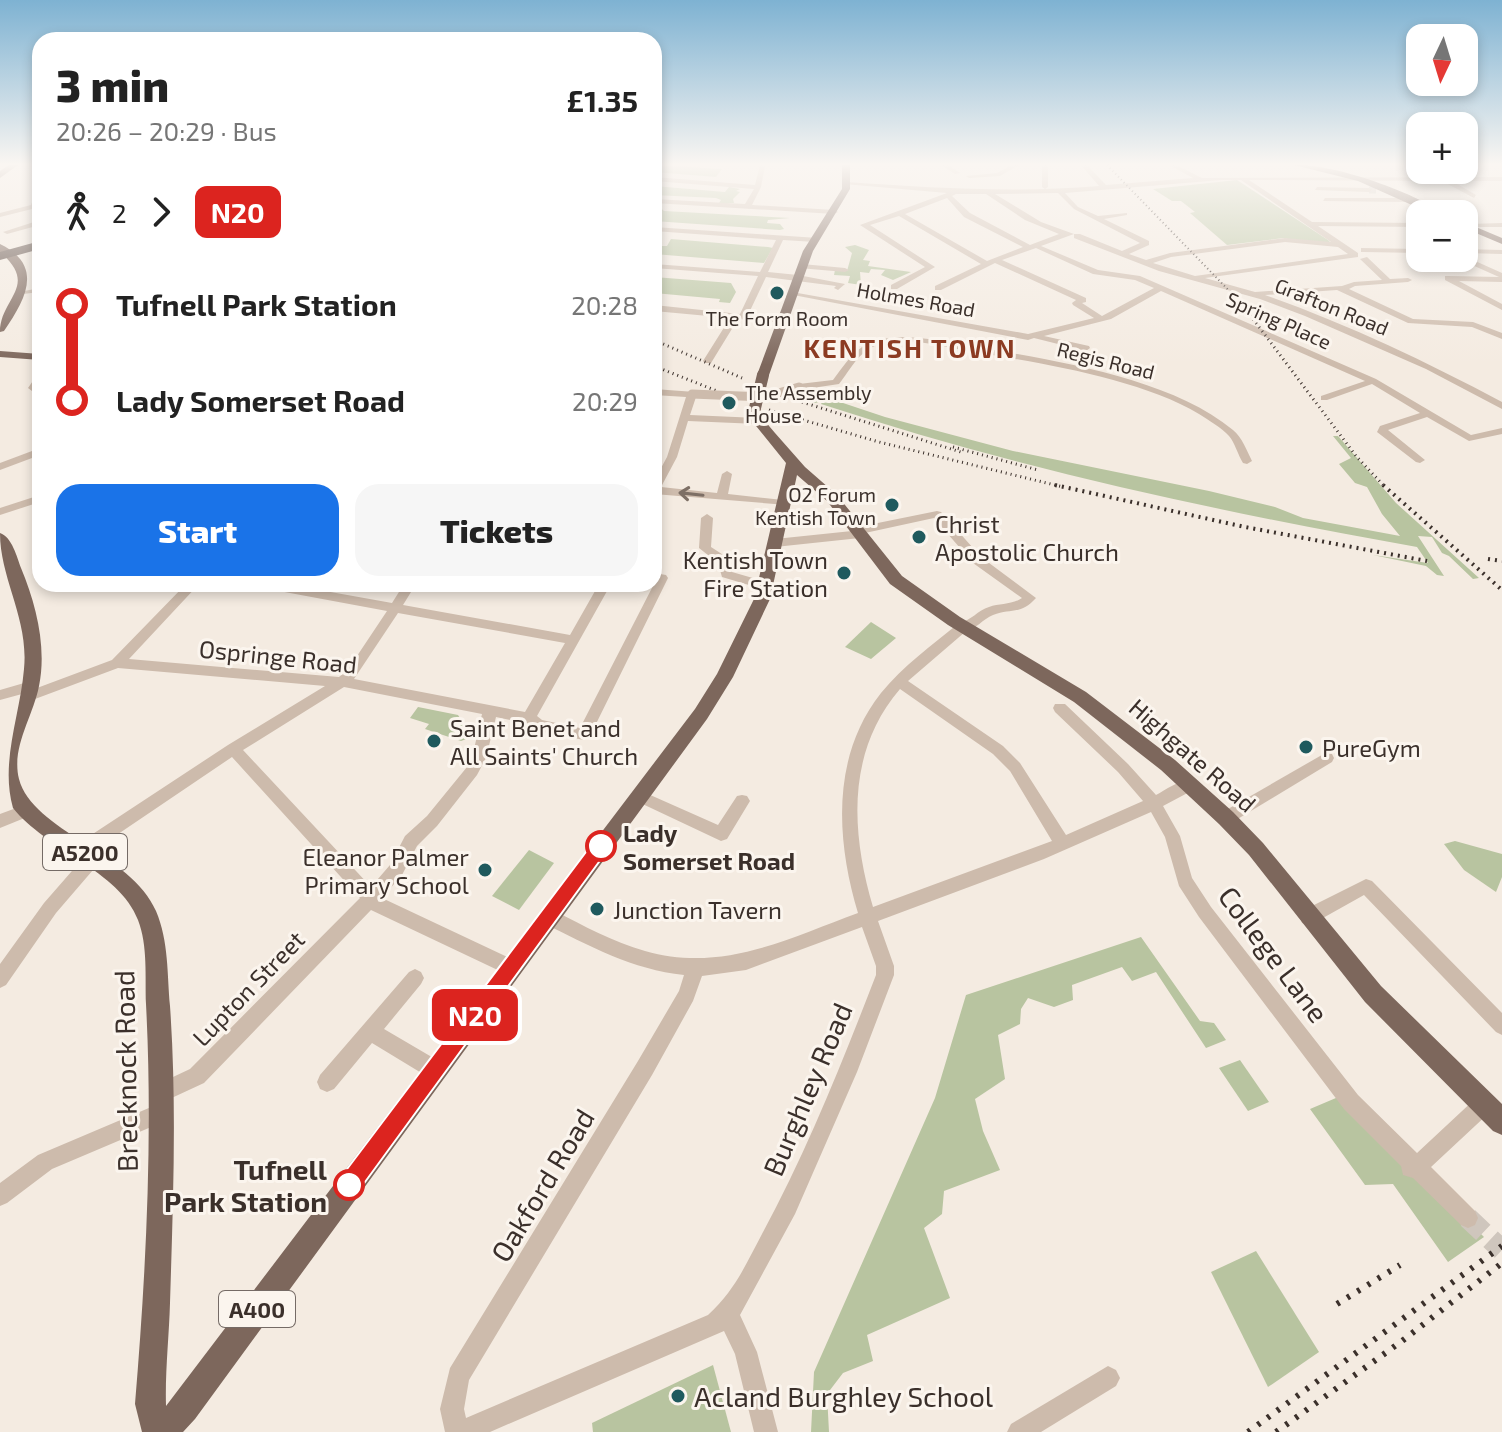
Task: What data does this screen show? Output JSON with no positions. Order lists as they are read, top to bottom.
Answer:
{
  "streets": {
    "main road": [
      "Highgate Road",
      "A5200",
      "Brecknock Road",
      "A400"
    ],
    "street": [
      "Holmes Road",
      "Grafton Road",
      "Spring Place",
      "Regis Road",
      "Ospringe Road",
      "College Lane",
      "Lupton Street",
      "Burghley Road",
      "Oakford Road"
    ]
  },
  "crossings": [
    ["Holmes Road", "Spring Place"],
    ["Regis Road", "Highgate Road"],
    ["Ospringe Road", "Lupton Street"],
    ["Ospringe Road", "Brecknock Road"],
    ["Highgate Road", "Burghley Road"],
    ["Highgate Road", "A400"],
    ["Lupton Street", "Brecknock Road"],
    ["Brecknock Road", "A400"]
  ],
  "districts": ["KENTISH TOWN"],
  "places": [
    "The Form Room",
    "The Assembly House",
    "O2 Forum Kentish Town",
    "Christ Apostolic Church",
    "Kentish Town Fire Station",
    "Saint Benet and All Saints' Church",
    "PureGym",
    "Lady Somerset Road",
    "Eleanor Palmer Primary School",
    "Junction Tavern",
    "Tufnell Park Station",
    "Acland Burghley School"
  ],
  "lines": ["bus line N20"],
  "north": "bottom",
  "page": {
    "on_map": "N20",
    "map_buttons": ["+", "−"],
    "heading": ["3 min", "20:26 – 20:29 · Bus", "£1.35"],
    "legs": ["2", "N20"],
    "list": [
      {
        "name": "Tufnell Park Station",
        "value": "20:28"
      },
      {
        "name": "Lady Somerset Road",
        "value": "20:29"
      }
    ],
    "buttons": ["Start", "Tickets"]
  }
}
